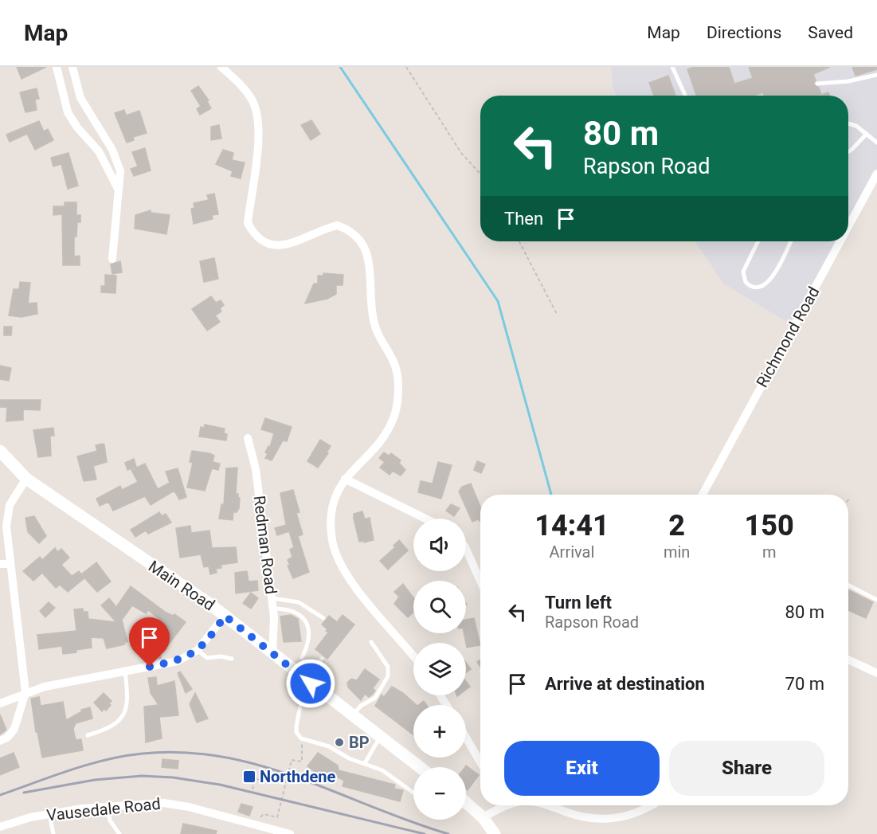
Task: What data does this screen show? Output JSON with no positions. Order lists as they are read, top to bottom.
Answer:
{
  "streets": {
    "main road": ["Main Road"],
    "street": ["Richmond Road", "Redman Road", "Vausedale Road"]
  },
  "crossings": [
    ["Redman Road", "Main Road"]
  ],
  "places": {
    "other": ["BP"],
    "transit": ["Northdene"]
  },
  "page": {
    "header": "Map",
    "nav": ["Map", "Directions", "Saved"],
    "turn": ["80 m", "Rapson Road"],
    "then": "Then",
    "eta": [
      "14:41",
      "Arrival",
      "2",
      "min",
      "150",
      "m"
    ],
    "map_buttons": ["+", "−"],
    "list": [
      {
        "name": "Turn left",
        "note": "Rapson Road",
        "value": "80 m"
      },
      {
        "name": "Arrive at destination",
        "value": "70 m"
      }
    ],
    "buttons": ["Exit", "Share"]
  }
}
